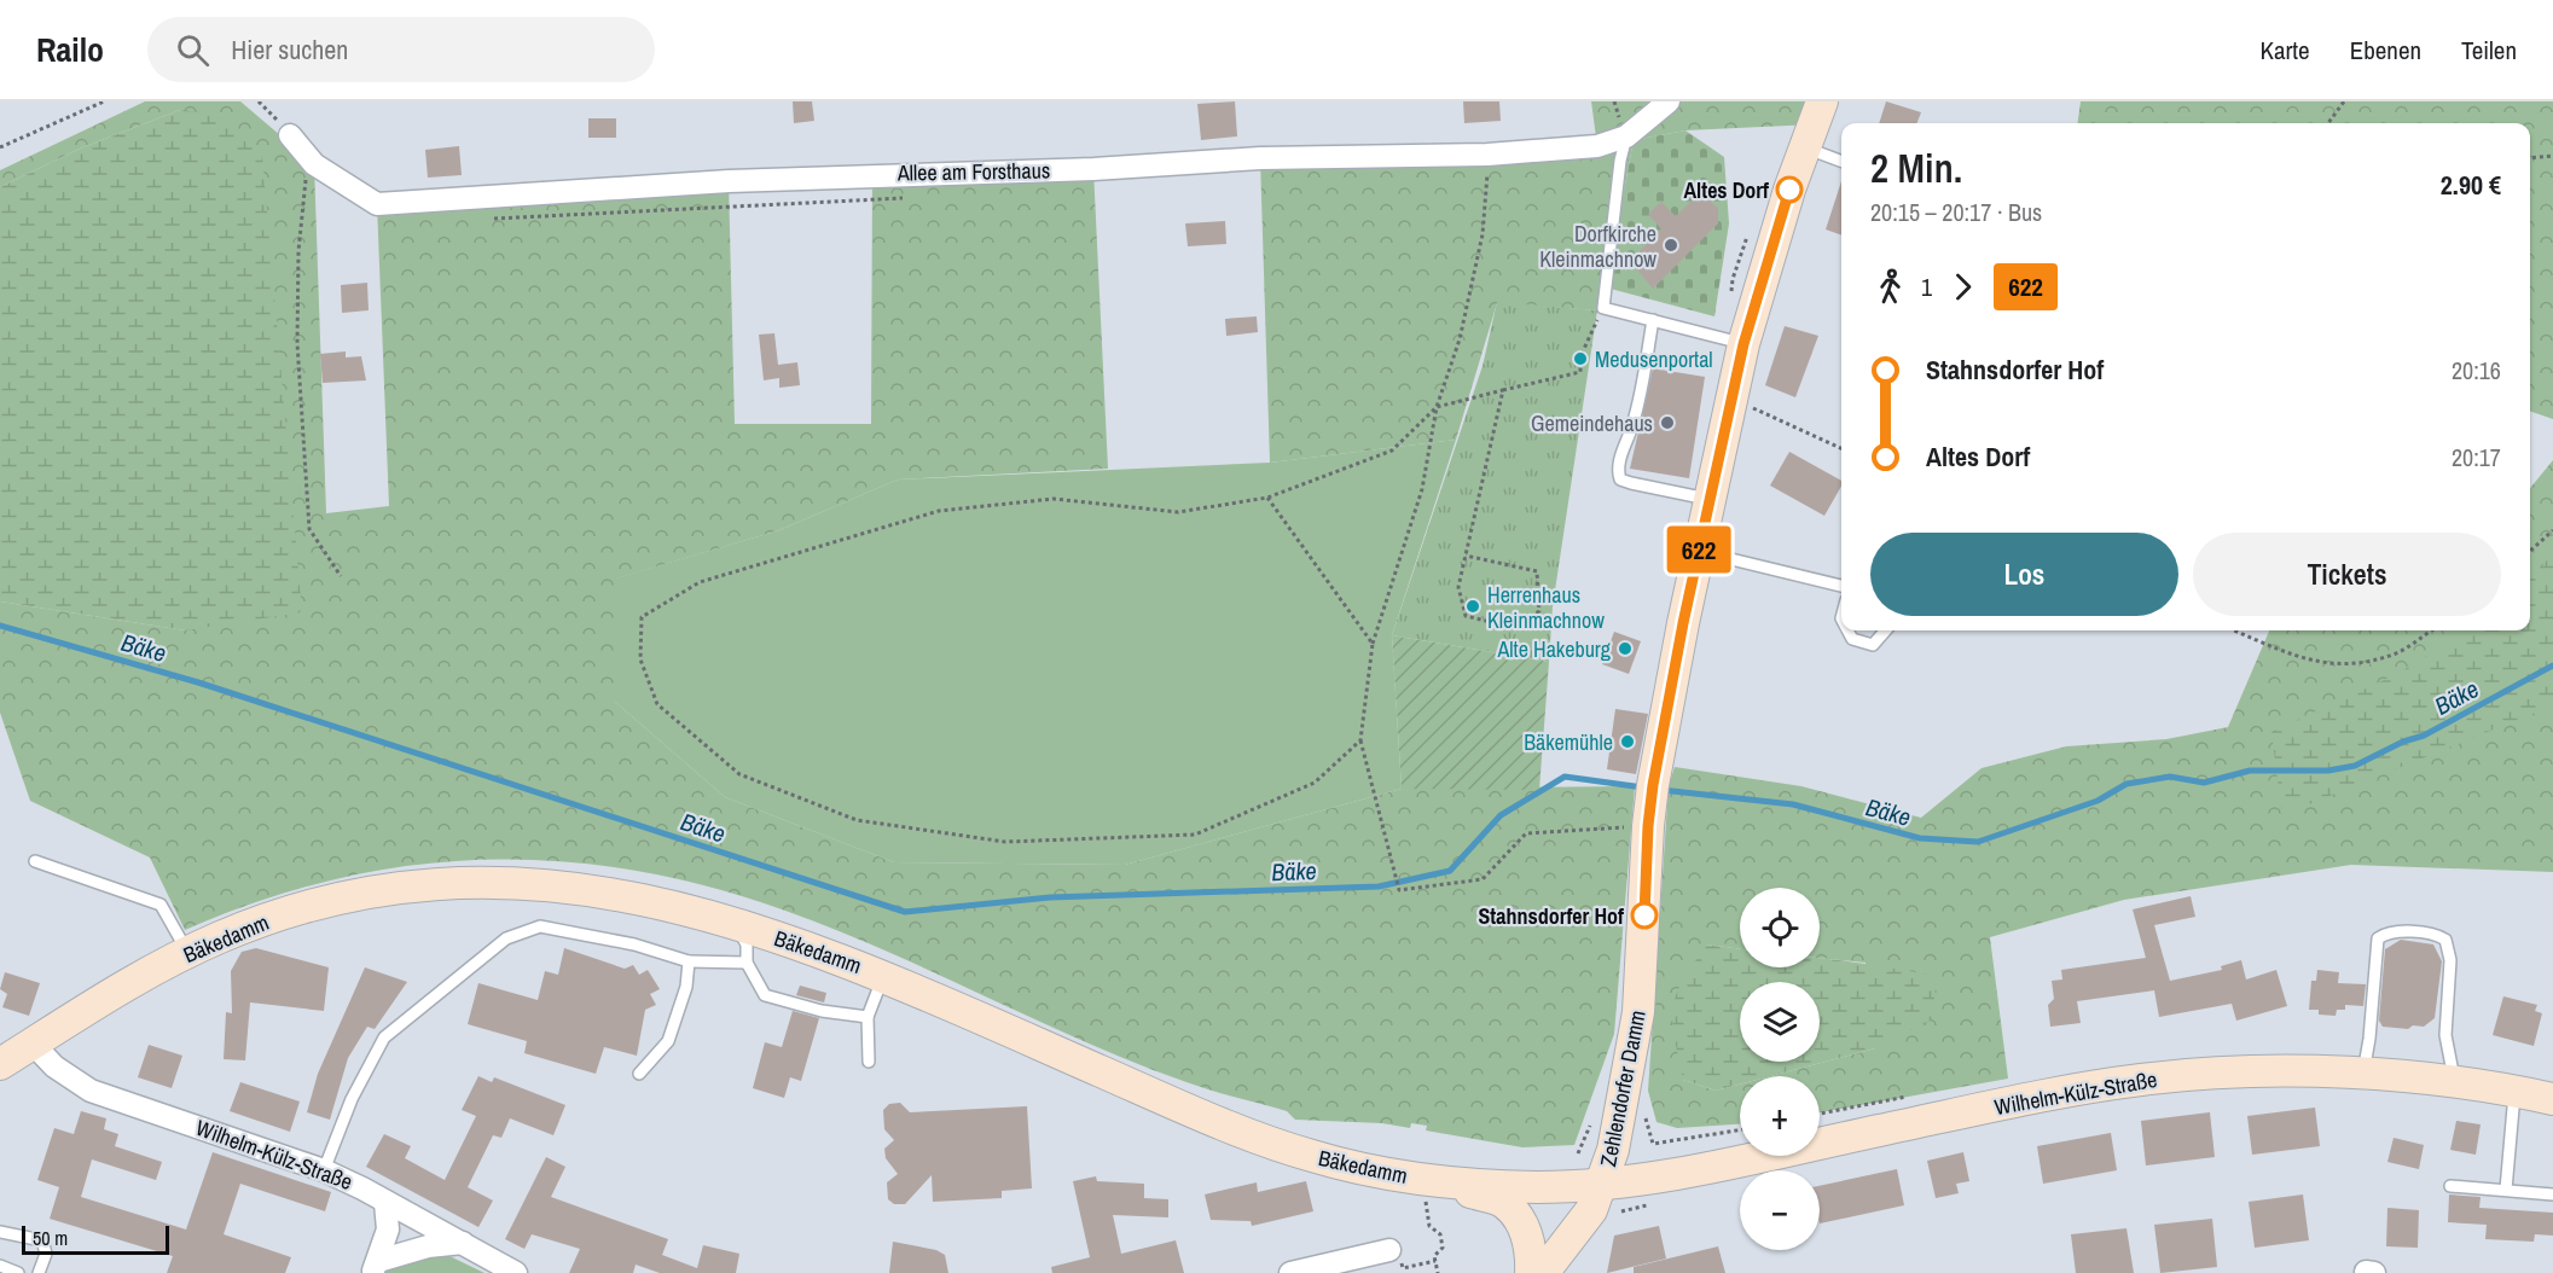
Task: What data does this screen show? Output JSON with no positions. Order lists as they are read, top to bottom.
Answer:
{
  "streets": {
    "street": [
      "Allee am Forsthaus",
      "Bäkedamm",
      "Zehlendorfer Damm",
      "Wilhelm-Külz-Straße"
    ]
  },
  "crossings": [
    ["Bäkedamm", "Zehlendorfer Damm"],
    ["Bäkedamm", "Wilhelm-Külz-Straße"],
    ["Zehlendorfer Damm", "Wilhelm-Külz-Straße"]
  ],
  "water": ["Bäke"],
  "places": [
    "Altes Dorf",
    "Dorfkirche Kleinmachnow",
    "Medusenportal",
    "Gemeindehaus",
    "Herrenhaus Kleinmachnow",
    "Alte Hakeburg",
    "Bäkemühle",
    "Stahnsdorfer Hof"
  ],
  "lines": ["bus line 622"],
  "scale_bar": "50 m",
  "page": {
    "header": "Railo",
    "search": "Hier suchen",
    "nav": ["Karte", "Ebenen", "Teilen"],
    "on_map": "622",
    "heading": ["2 Min.", "20:15 – 20:17 · Bus", "2.90 €"],
    "legs": ["1", "622"],
    "list": [
      {
        "name": "Stahnsdorfer Hof",
        "value": "20:16"
      },
      {
        "name": "Altes Dorf",
        "value": "20:17"
      }
    ],
    "buttons": ["Los", "Tickets"],
    "map_buttons": ["+", "−"],
    "scale": "50 m"
  }
}
